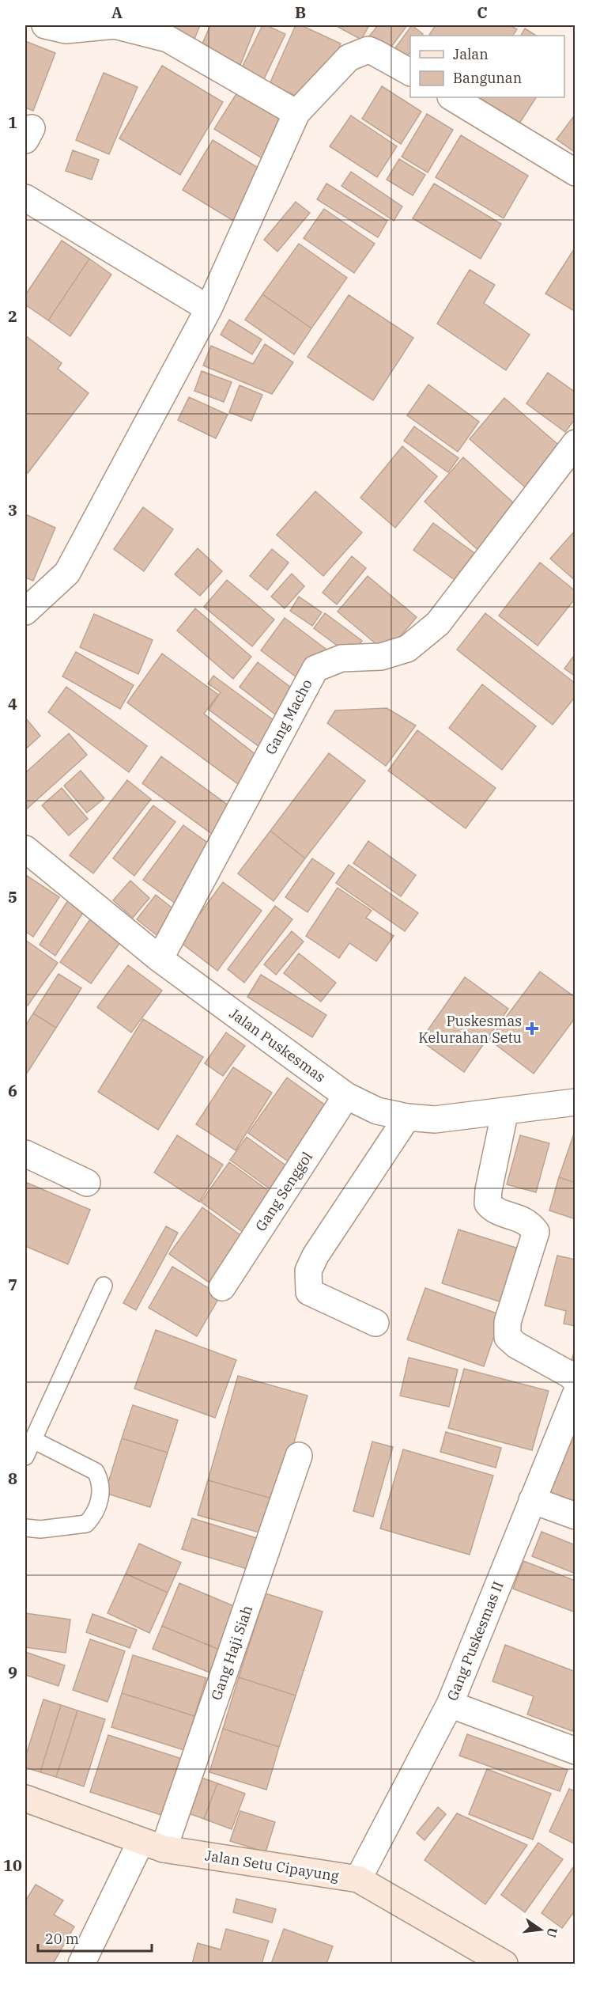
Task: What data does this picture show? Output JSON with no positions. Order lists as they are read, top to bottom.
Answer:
{
  "streets": {
    "street": [
      "Gang Macho",
      "Jalan Puskesmas",
      "Gang Senggol",
      "Gang Puskesmas II",
      "Gang Haji Siah",
      "Jalan Setu Cipayung"
    ]
  },
  "crossings": [
    ["Gang Macho", "Jalan Puskesmas"],
    ["Jalan Puskesmas", "Gang Senggol"],
    ["Gang Puskesmas II", "Jalan Setu Cipayung"],
    ["Gang Haji Siah", "Jalan Setu Cipayung"]
  ],
  "places": {
    "health": ["Puskesmas Kelurahan Setu"]
  },
  "legend": ["Jalan", "Bangunan"],
  "scale_bar": "20 m",
  "north": "right",
  "grid": {
    "columns": ["A", "B", "C"],
    "rows": [
      "1",
      "2",
      "3",
      "4",
      "5",
      "6",
      "7",
      "8",
      "9",
      "10"
    ]
  }
}
